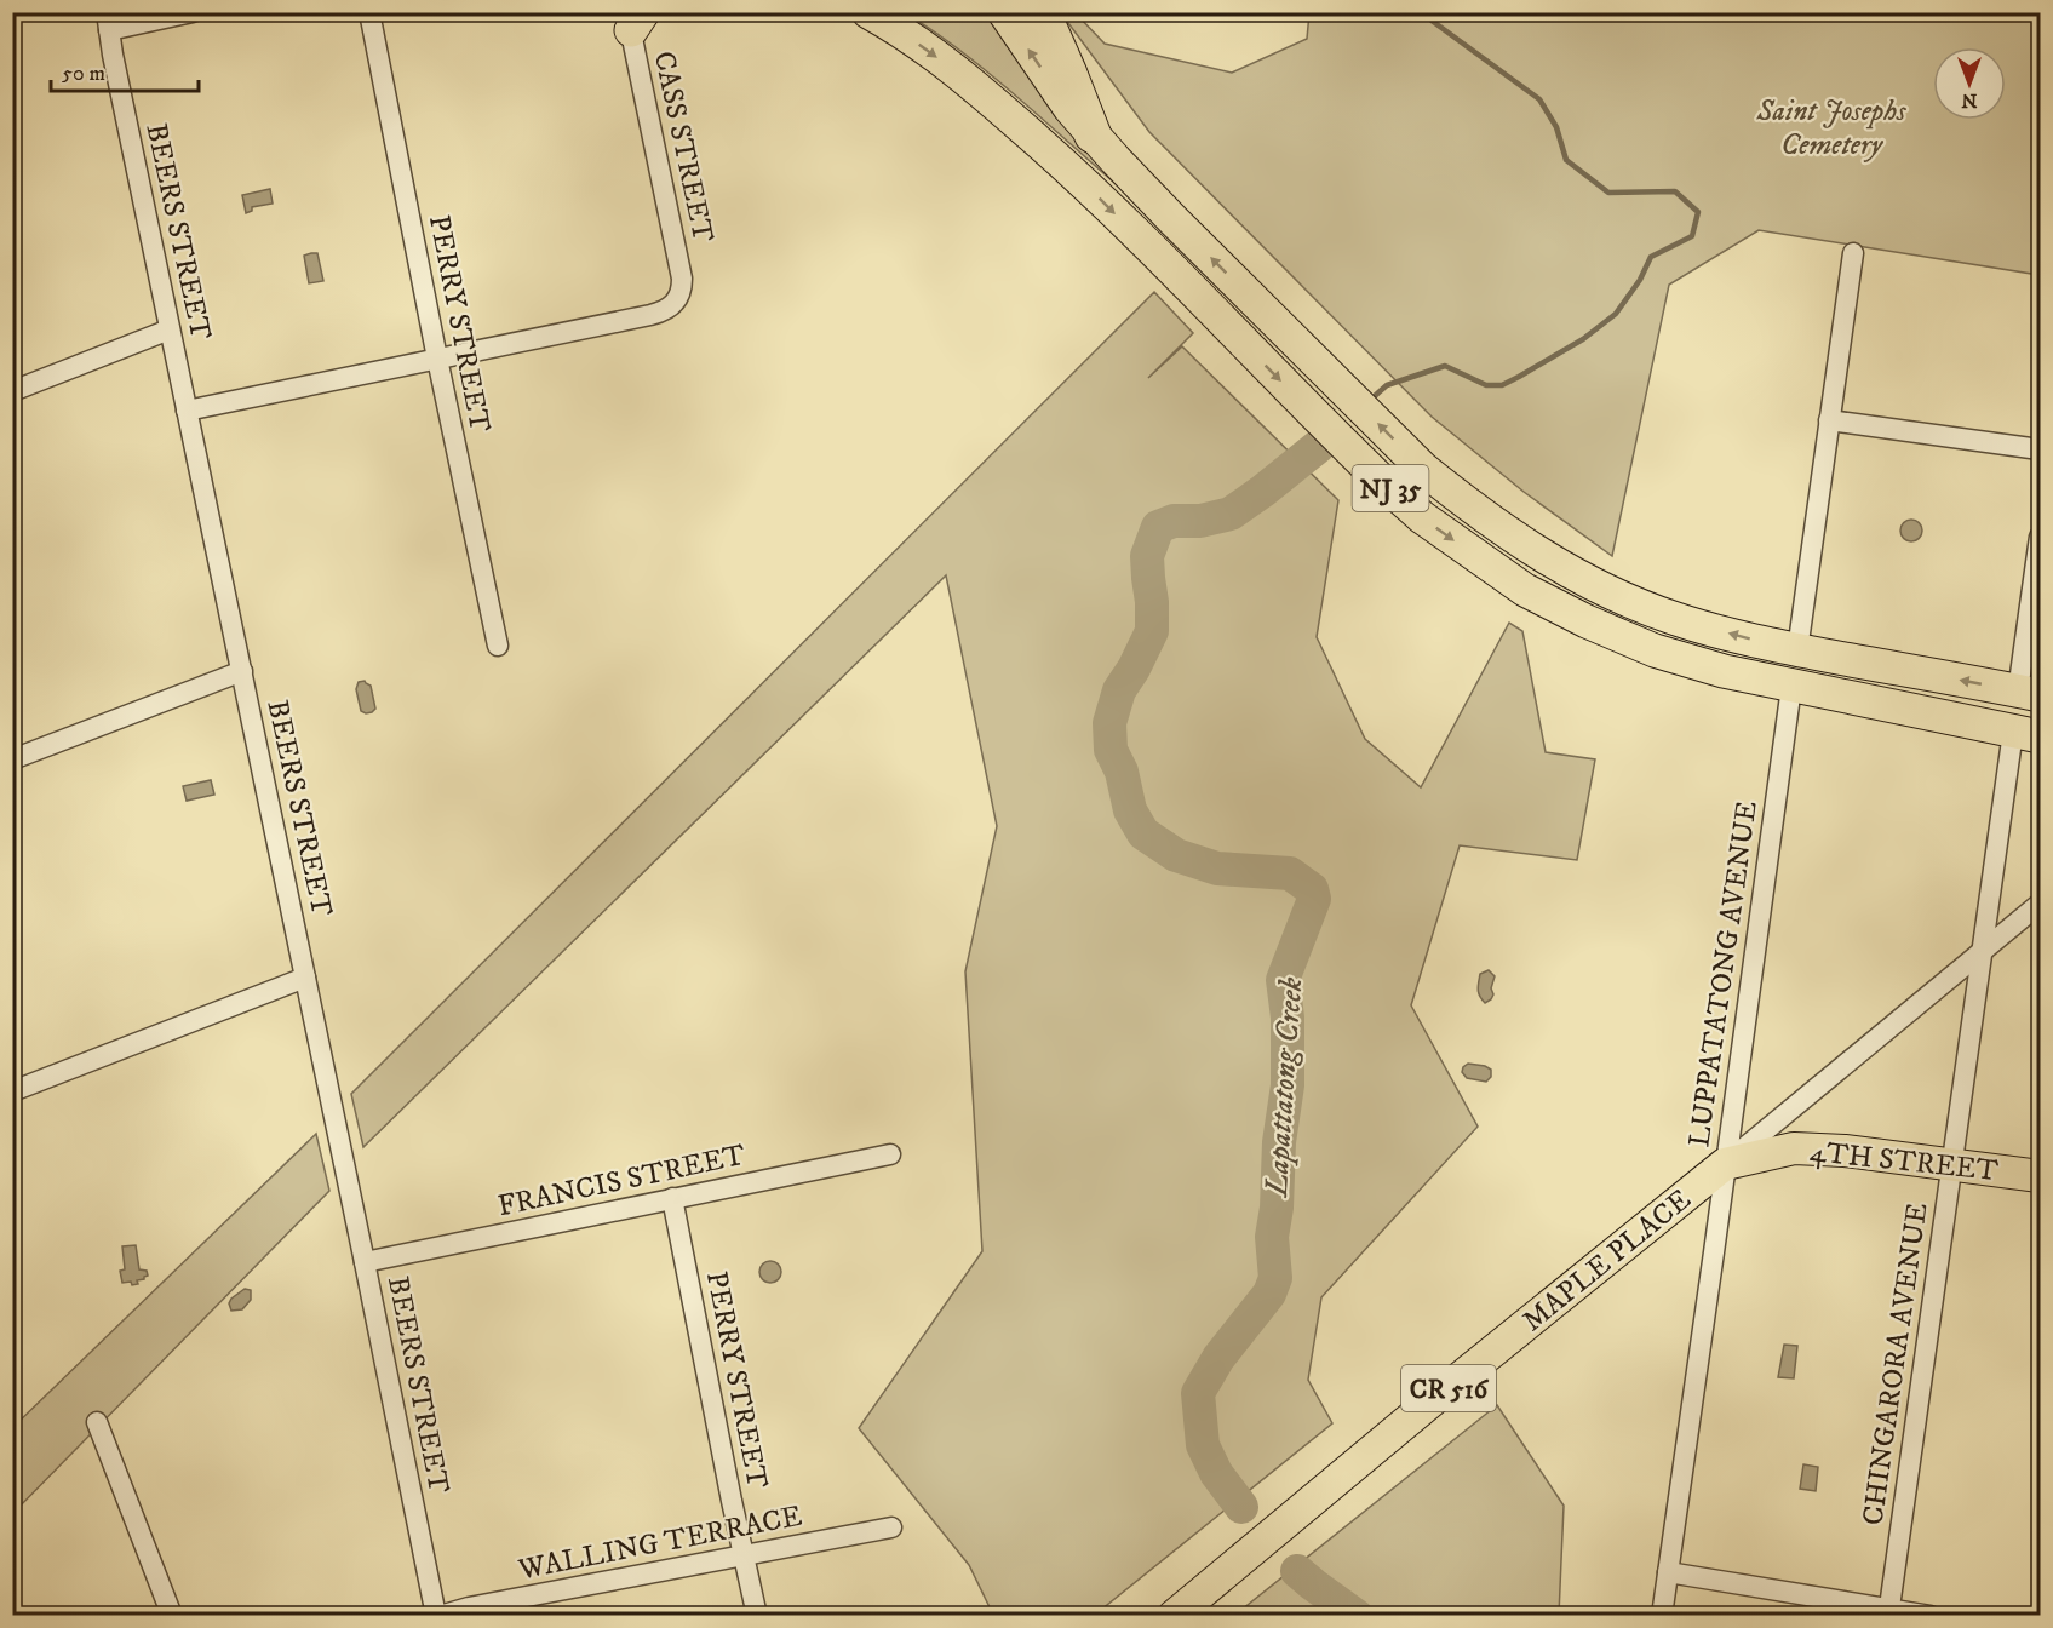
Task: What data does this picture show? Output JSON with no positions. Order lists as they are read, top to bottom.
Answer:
{
  "streets": {
    "highway": ["NJ 35"],
    "main road": ["4TH STREET", "MAPLE PLACE", "CR 516"],
    "street": [
      "CASS STREET",
      "BEERS STREET",
      "PERRY STREET",
      "LUPPATATONG AVENUE",
      "FRANCIS STREET",
      "CHINGARORA AVENUE",
      "WALLING TERRACE"
    ]
  },
  "crossings": [
    ["CASS STREET", "PERRY STREET"],
    ["BEERS STREET", "FRANCIS STREET"],
    ["BEERS STREET", "WALLING TERRACE"],
    ["PERRY STREET", "FRANCIS STREET"],
    ["PERRY STREET", "WALLING TERRACE"],
    ["NJ 35", "LUPPATATONG AVENUE"],
    ["NJ 35", "CHINGARORA AVENUE"],
    ["LUPPATATONG AVENUE", "4TH STREET"],
    ["LUPPATATONG AVENUE", "MAPLE PLACE"],
    ["4TH STREET", "MAPLE PLACE"],
    ["4TH STREET", "CHINGARORA AVENUE"],
    ["MAPLE PLACE", "CHINGARORA AVENUE"]
  ],
  "water": ["Lapattatong Creek"],
  "parks": ["Saint Josephs Cemetery"],
  "scale_bar": "50 m",
  "north": "bottom"
}
